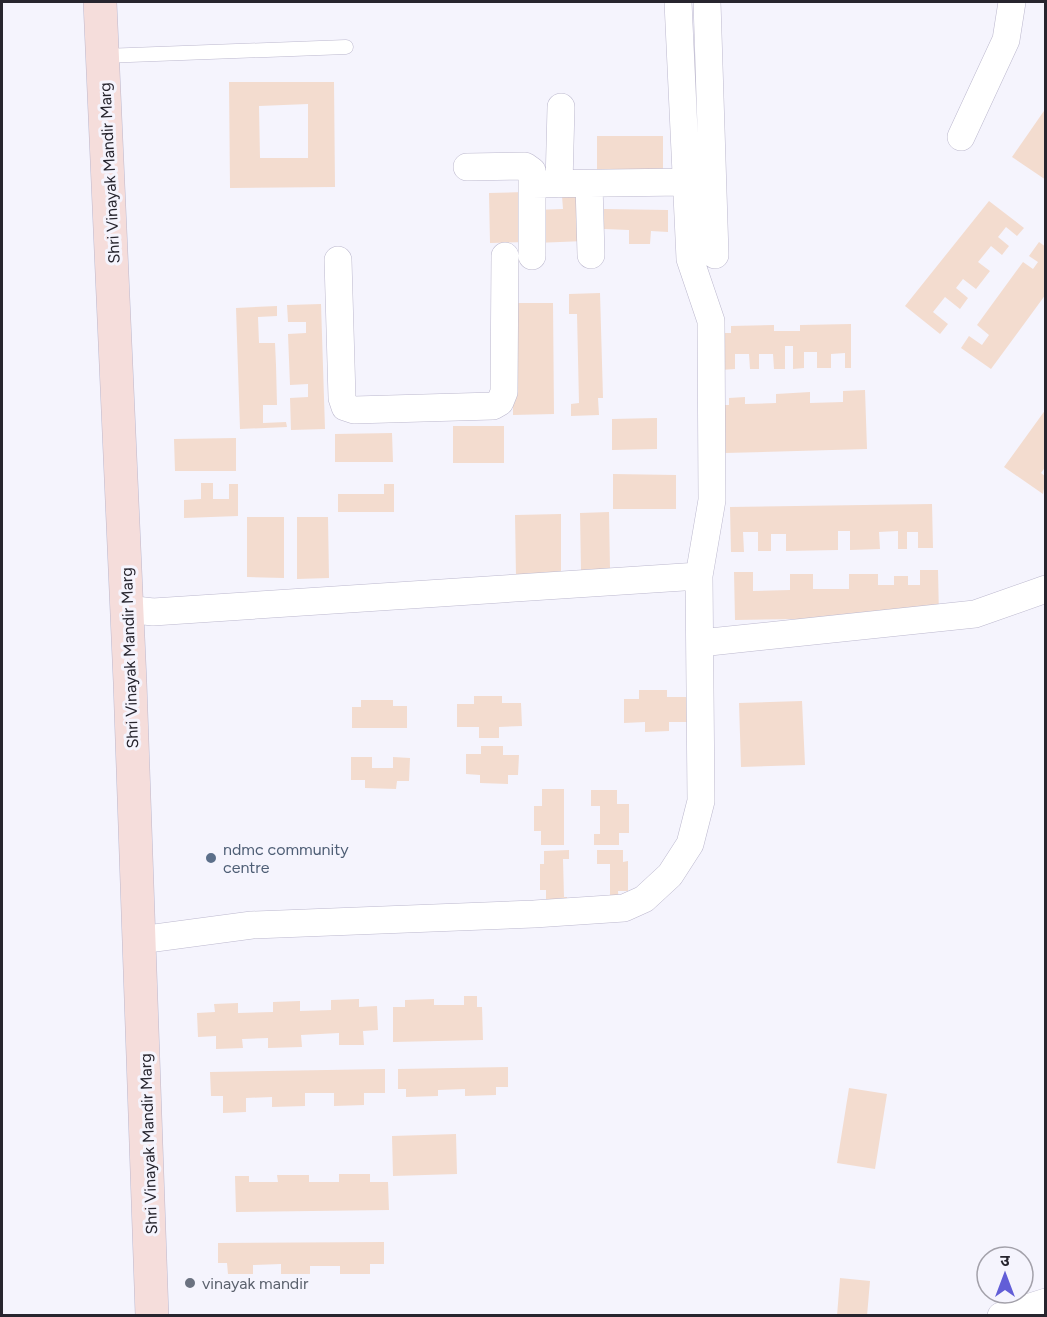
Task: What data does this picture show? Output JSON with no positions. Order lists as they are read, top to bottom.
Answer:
{
  "streets": {
    "street": ["Shri Vinayak Mandir Marg"]
  },
  "places": ["ndmc community centre", "vinayak mandir"],
  "north": "top"
}
